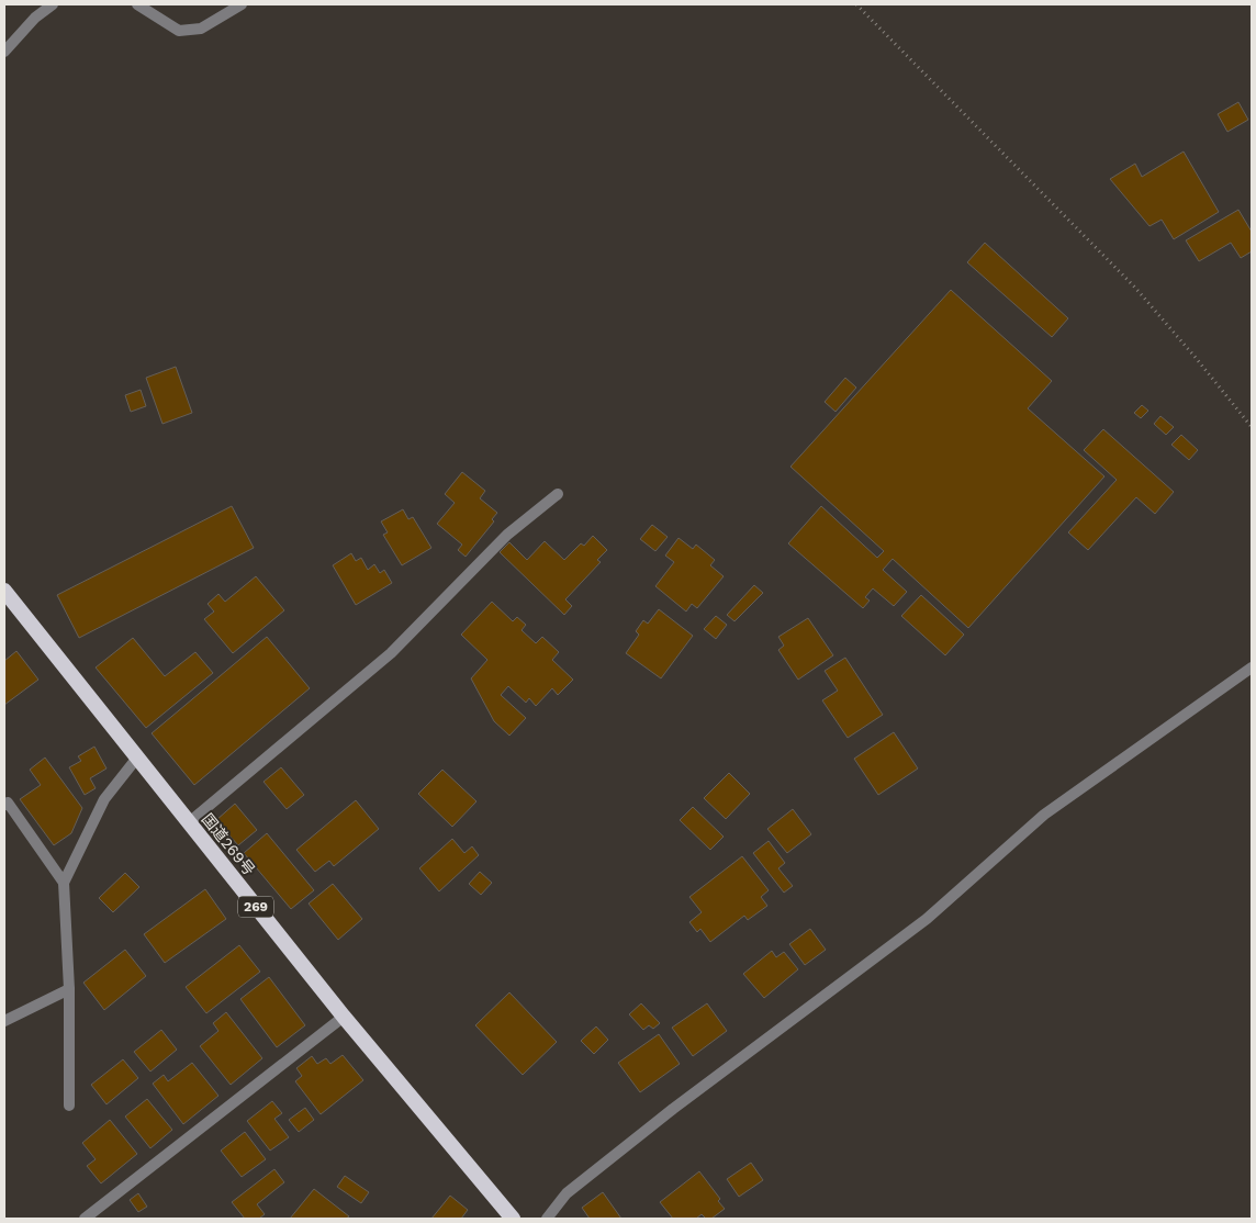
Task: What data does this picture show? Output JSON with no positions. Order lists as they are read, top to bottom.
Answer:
{
  "streets": {
    "highway": ["国道269号", "269"]
  }
}
